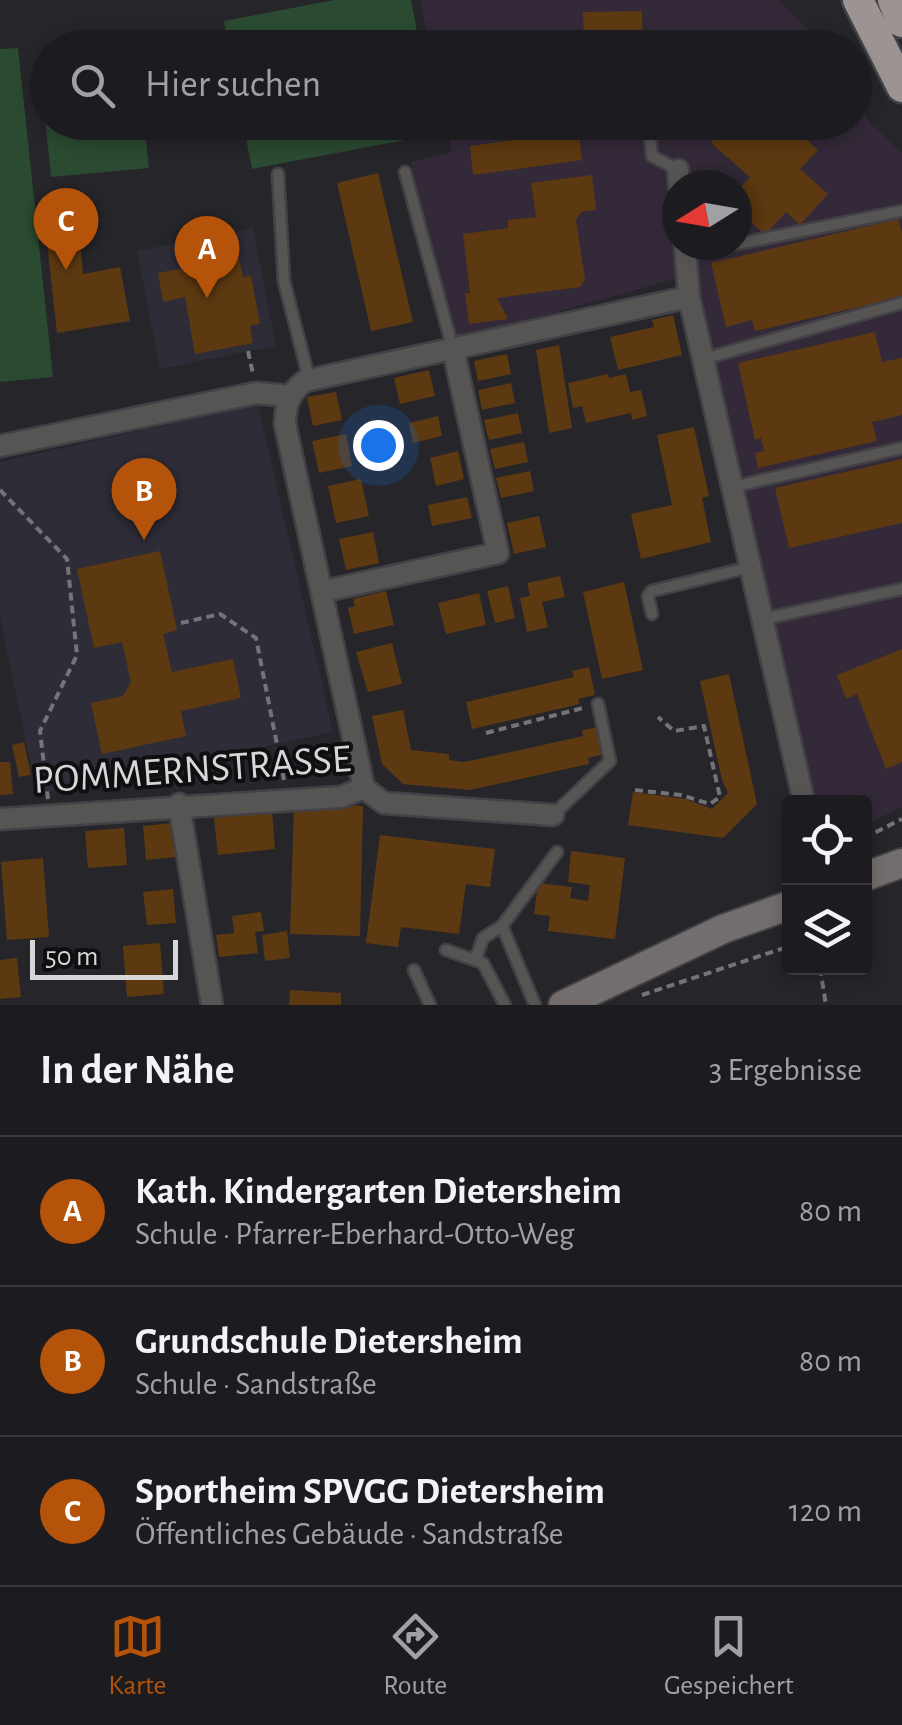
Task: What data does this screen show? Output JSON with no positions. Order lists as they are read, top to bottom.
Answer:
{
  "streets": {
    "street": ["POMMERNSTRASSE"]
  },
  "scale_bar": "50 m",
  "north": "left",
  "page": {
    "search": "Hier suchen",
    "pins": ["C", "A", "B"],
    "scale": "50 m",
    "heading": ["In der Nähe", "3 Ergebnisse"],
    "list": [
      {
        "mark": "A",
        "name": "Kath. Kindergarten Dietersheim",
        "note": "Schule · Pfarrer-Eberhard-Otto-Weg",
        "value": "80 m"
      },
      {
        "mark": "B",
        "name": "Grundschule Dietersheim",
        "note": "Schule · Sandstraße",
        "value": "80 m"
      },
      {
        "mark": "C",
        "name": "Sportheim SPVGG Dietersheim",
        "note": "Öffentliches Gebäude · Sandstraße",
        "value": "120 m"
      }
    ],
    "nav": ["Karte", "Route", "Gespeichert"]
  }
}
